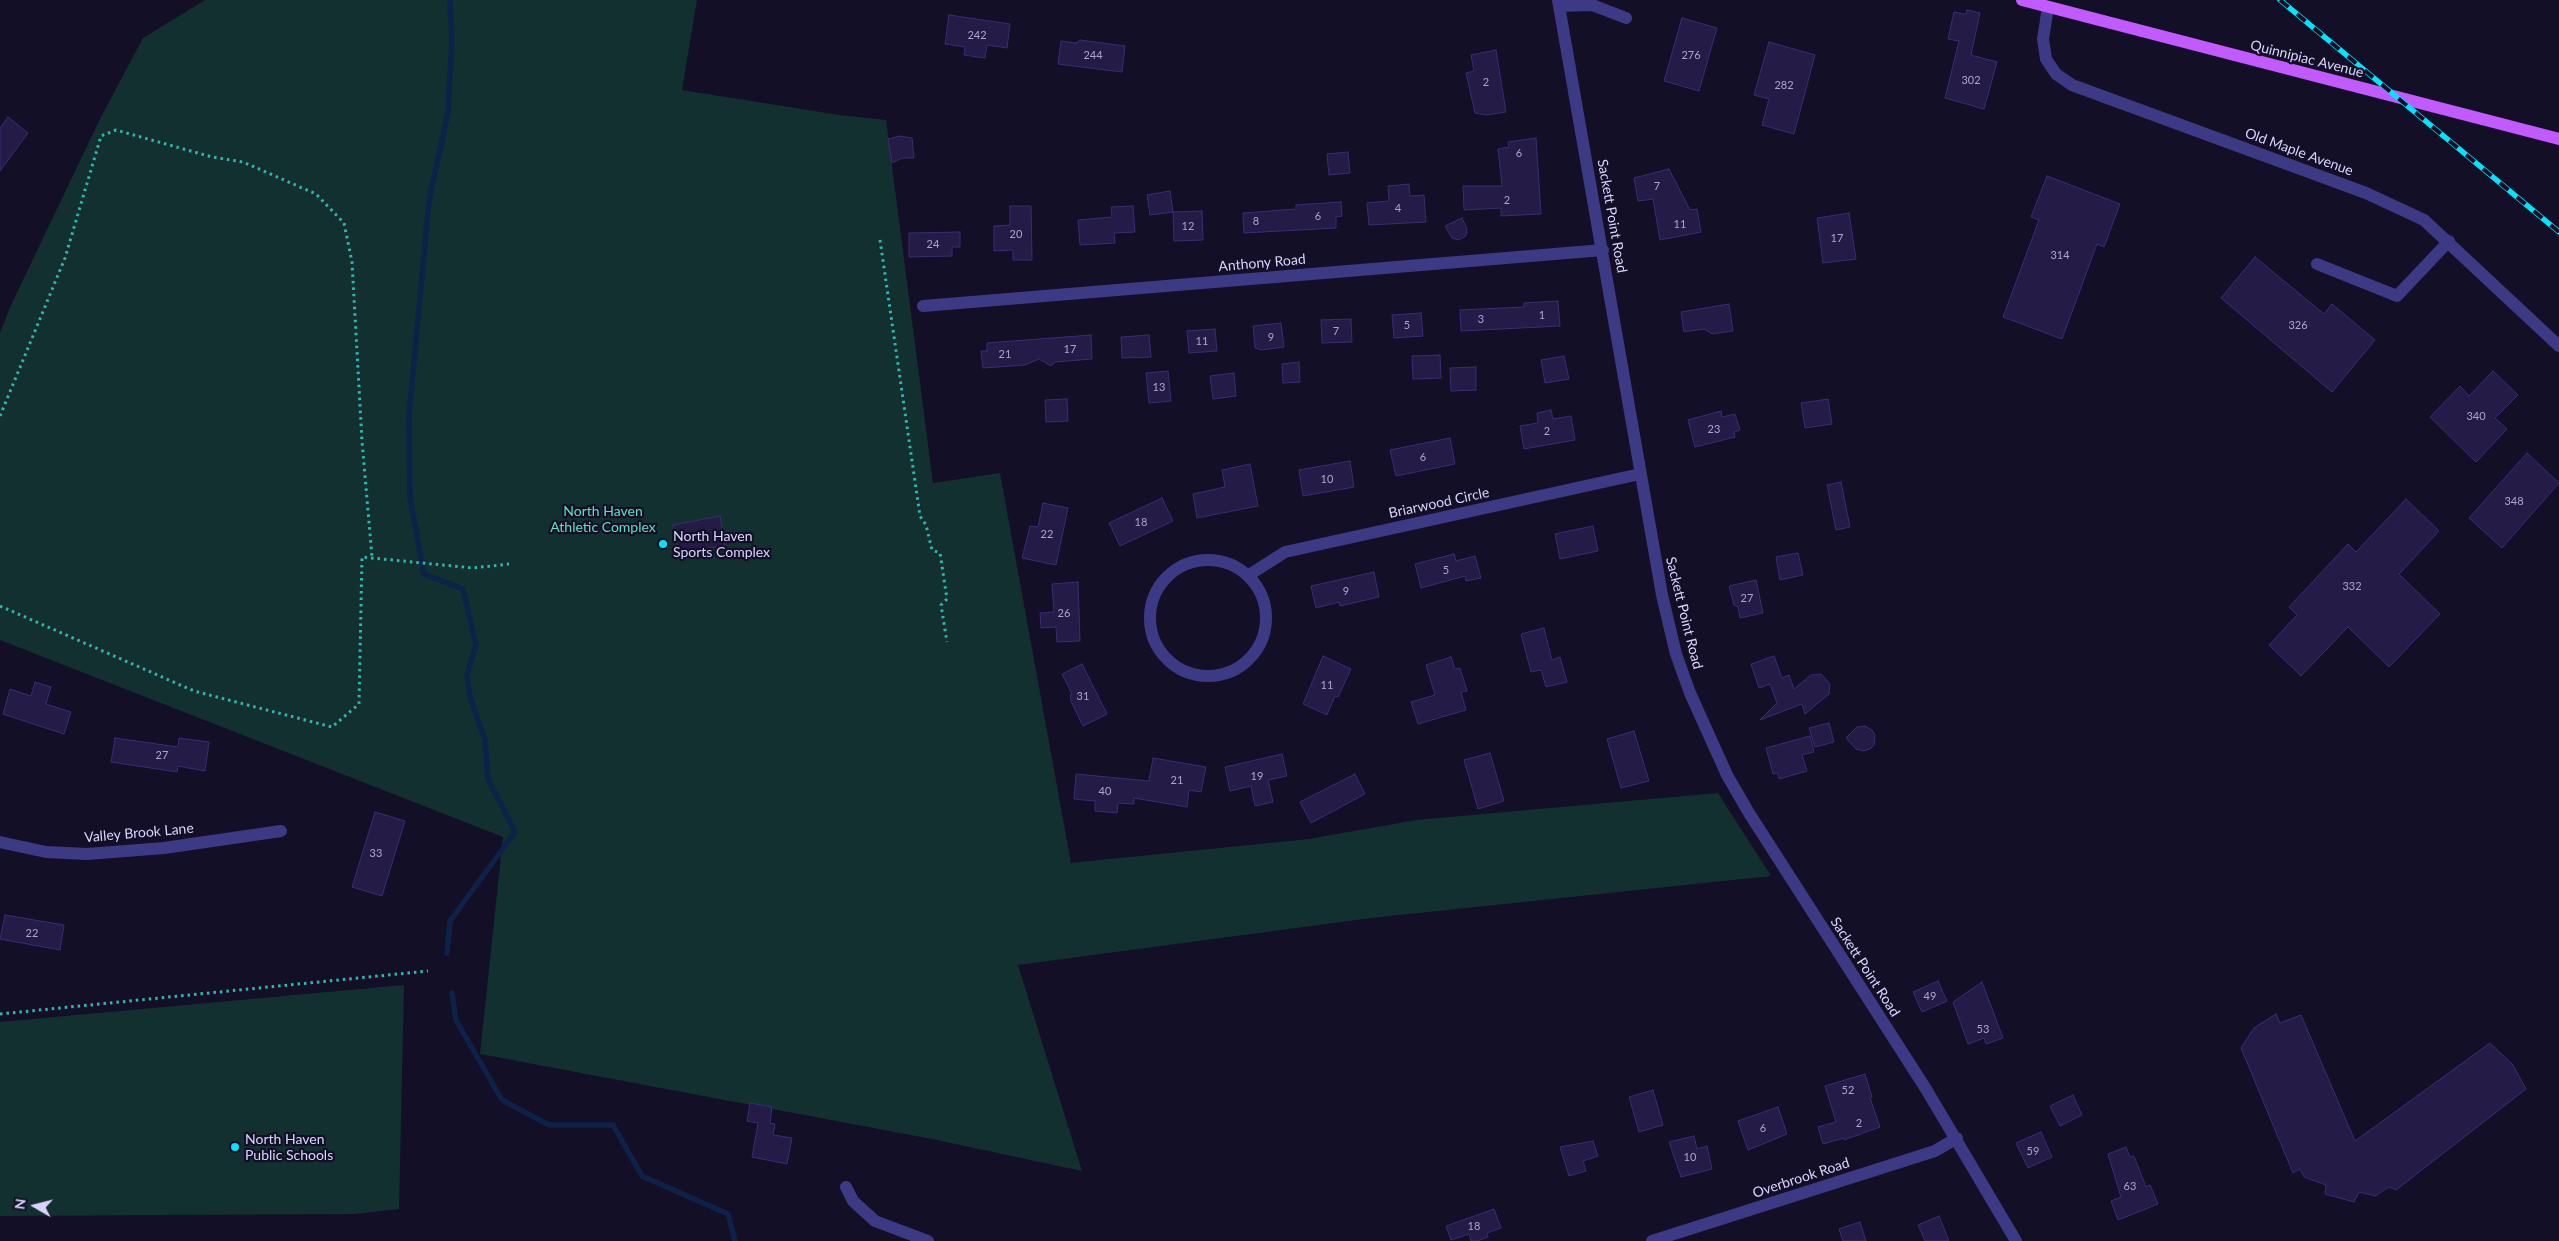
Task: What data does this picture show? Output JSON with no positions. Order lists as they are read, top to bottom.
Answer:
{
  "streets": {
    "main road": ["Quinnipiac Avenue"],
    "street": [
      "Old Maple Avenue",
      "Sackett Point Road",
      "Anthony Road",
      "Briarwood Circle",
      "Valley Brook Lane",
      "Overbrook Road"
    ]
  },
  "crossings": [
    ["Quinnipiac Avenue", "Old Maple Avenue"],
    ["Sackett Point Road", "Anthony Road"],
    ["Sackett Point Road", "Briarwood Circle"],
    ["Sackett Point Road", "Overbrook Road"]
  ],
  "parks": ["North Haven Athletic Complex"],
  "places": ["North Haven Sports Complex", "North Haven Public Schools"],
  "house_numbers": [
    "242",
    "244",
    "276",
    "302",
    "2",
    "282",
    "6",
    "7",
    "2",
    "4",
    "6",
    "8",
    "11",
    "12",
    "20",
    "17",
    "24",
    "314",
    "1",
    "3",
    "5",
    "326",
    "7",
    "9",
    "11",
    "17",
    "21",
    "13",
    "340",
    "23",
    "2",
    "6",
    "10",
    "348",
    "18",
    "22",
    "5",
    "332",
    "9",
    "27",
    "26",
    "11",
    "31",
    "27",
    "19",
    "21",
    "40",
    "33",
    "22",
    "49",
    "53",
    "52",
    "2",
    "6",
    "59",
    "10",
    "63",
    "18"
  ],
  "north": "left"
}
